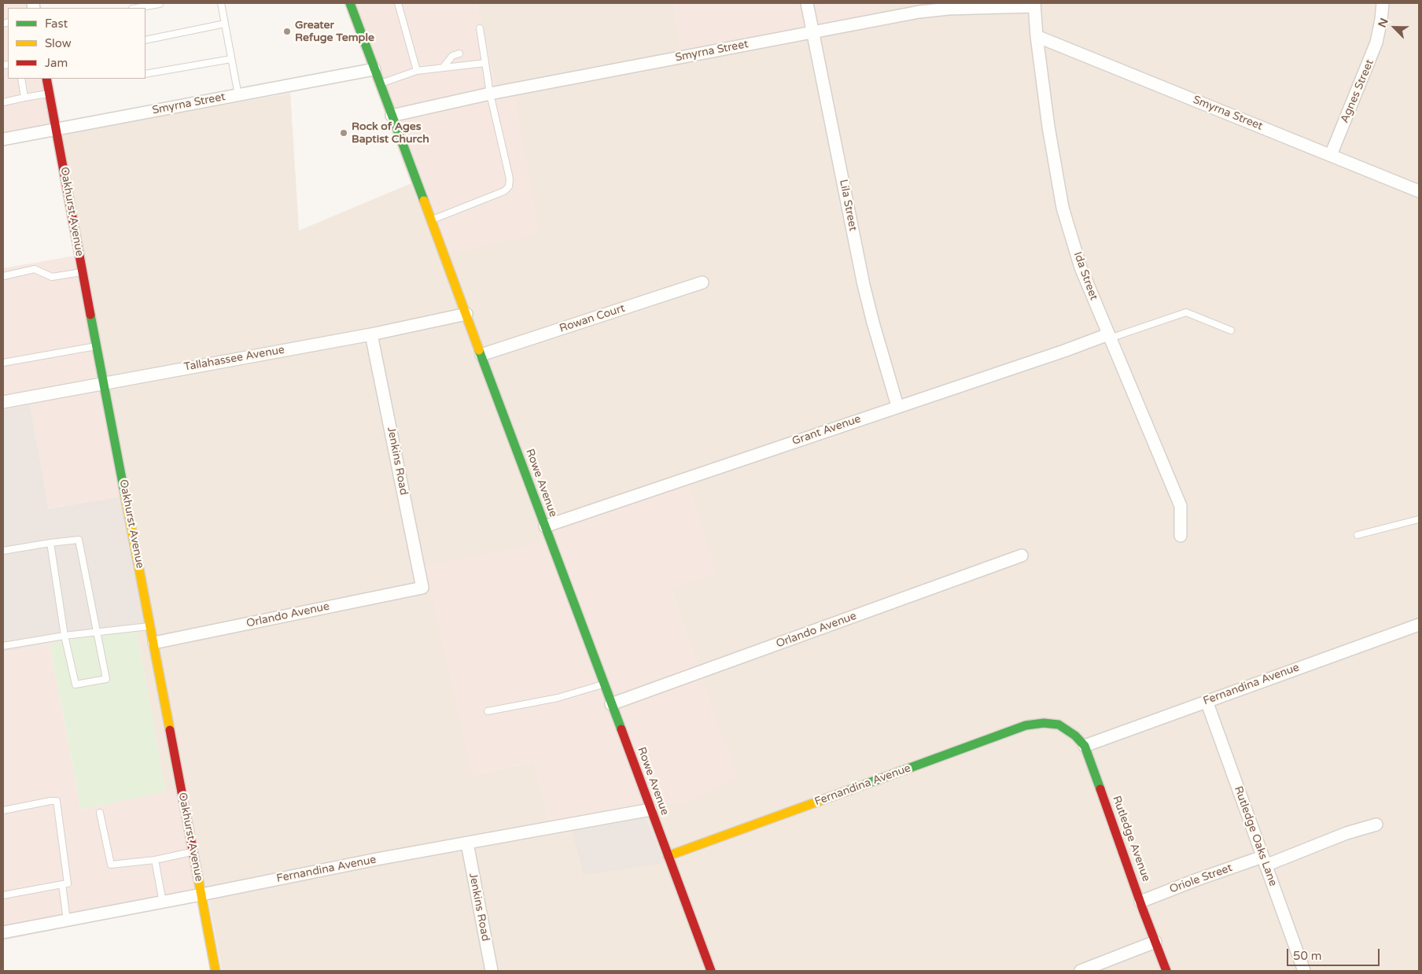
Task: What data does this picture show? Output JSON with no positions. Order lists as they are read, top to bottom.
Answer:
{
  "streets": {
    "street": [
      "Smyrna Street",
      "Agnes Street",
      "Lila Street",
      "Oakhurst Avenue",
      "Ida Street",
      "Rowan Court",
      "Tallahassee Avenue",
      "Grant Avenue",
      "Jenkins Road",
      "Rowe Avenue",
      "Orlando Avenue",
      "Fernandina Avenue",
      "Rutledge Oaks Lane",
      "Rutledge Avenue",
      "Oriole Street"
    ]
  },
  "crossings": [
    ["Smyrna Street", "Agnes Street"],
    ["Smyrna Street", "Lila Street"],
    ["Smyrna Street", "Oakhurst Avenue"],
    ["Smyrna Street", "Ida Street"],
    ["Smyrna Street", "Rowe Avenue"],
    ["Lila Street", "Grant Avenue"],
    ["Oakhurst Avenue", "Tallahassee Avenue"],
    ["Oakhurst Avenue", "Orlando Avenue"],
    ["Oakhurst Avenue", "Fernandina Avenue"],
    ["Ida Street", "Grant Avenue"],
    ["Rowan Court", "Rowe Avenue"],
    ["Tallahassee Avenue", "Jenkins Road"],
    ["Tallahassee Avenue", "Rowe Avenue"],
    ["Grant Avenue", "Rowe Avenue"],
    ["Jenkins Road", "Orlando Avenue"],
    ["Jenkins Road", "Fernandina Avenue"],
    ["Rowe Avenue", "Orlando Avenue"],
    ["Rowe Avenue", "Fernandina Avenue"],
    ["Fernandina Avenue", "Rutledge Oaks Lane"],
    ["Fernandina Avenue", "Rutledge Avenue"],
    ["Rutledge Oaks Lane", "Oriole Street"],
    ["Rutledge Avenue", "Oriole Street"]
  ],
  "places": ["Greater Refuge Temple", "Rock of Ages Baptist Church"],
  "legend": ["Fast", "Slow", "Jam"],
  "scale_bar": "50 m",
  "north": "top left"
}
